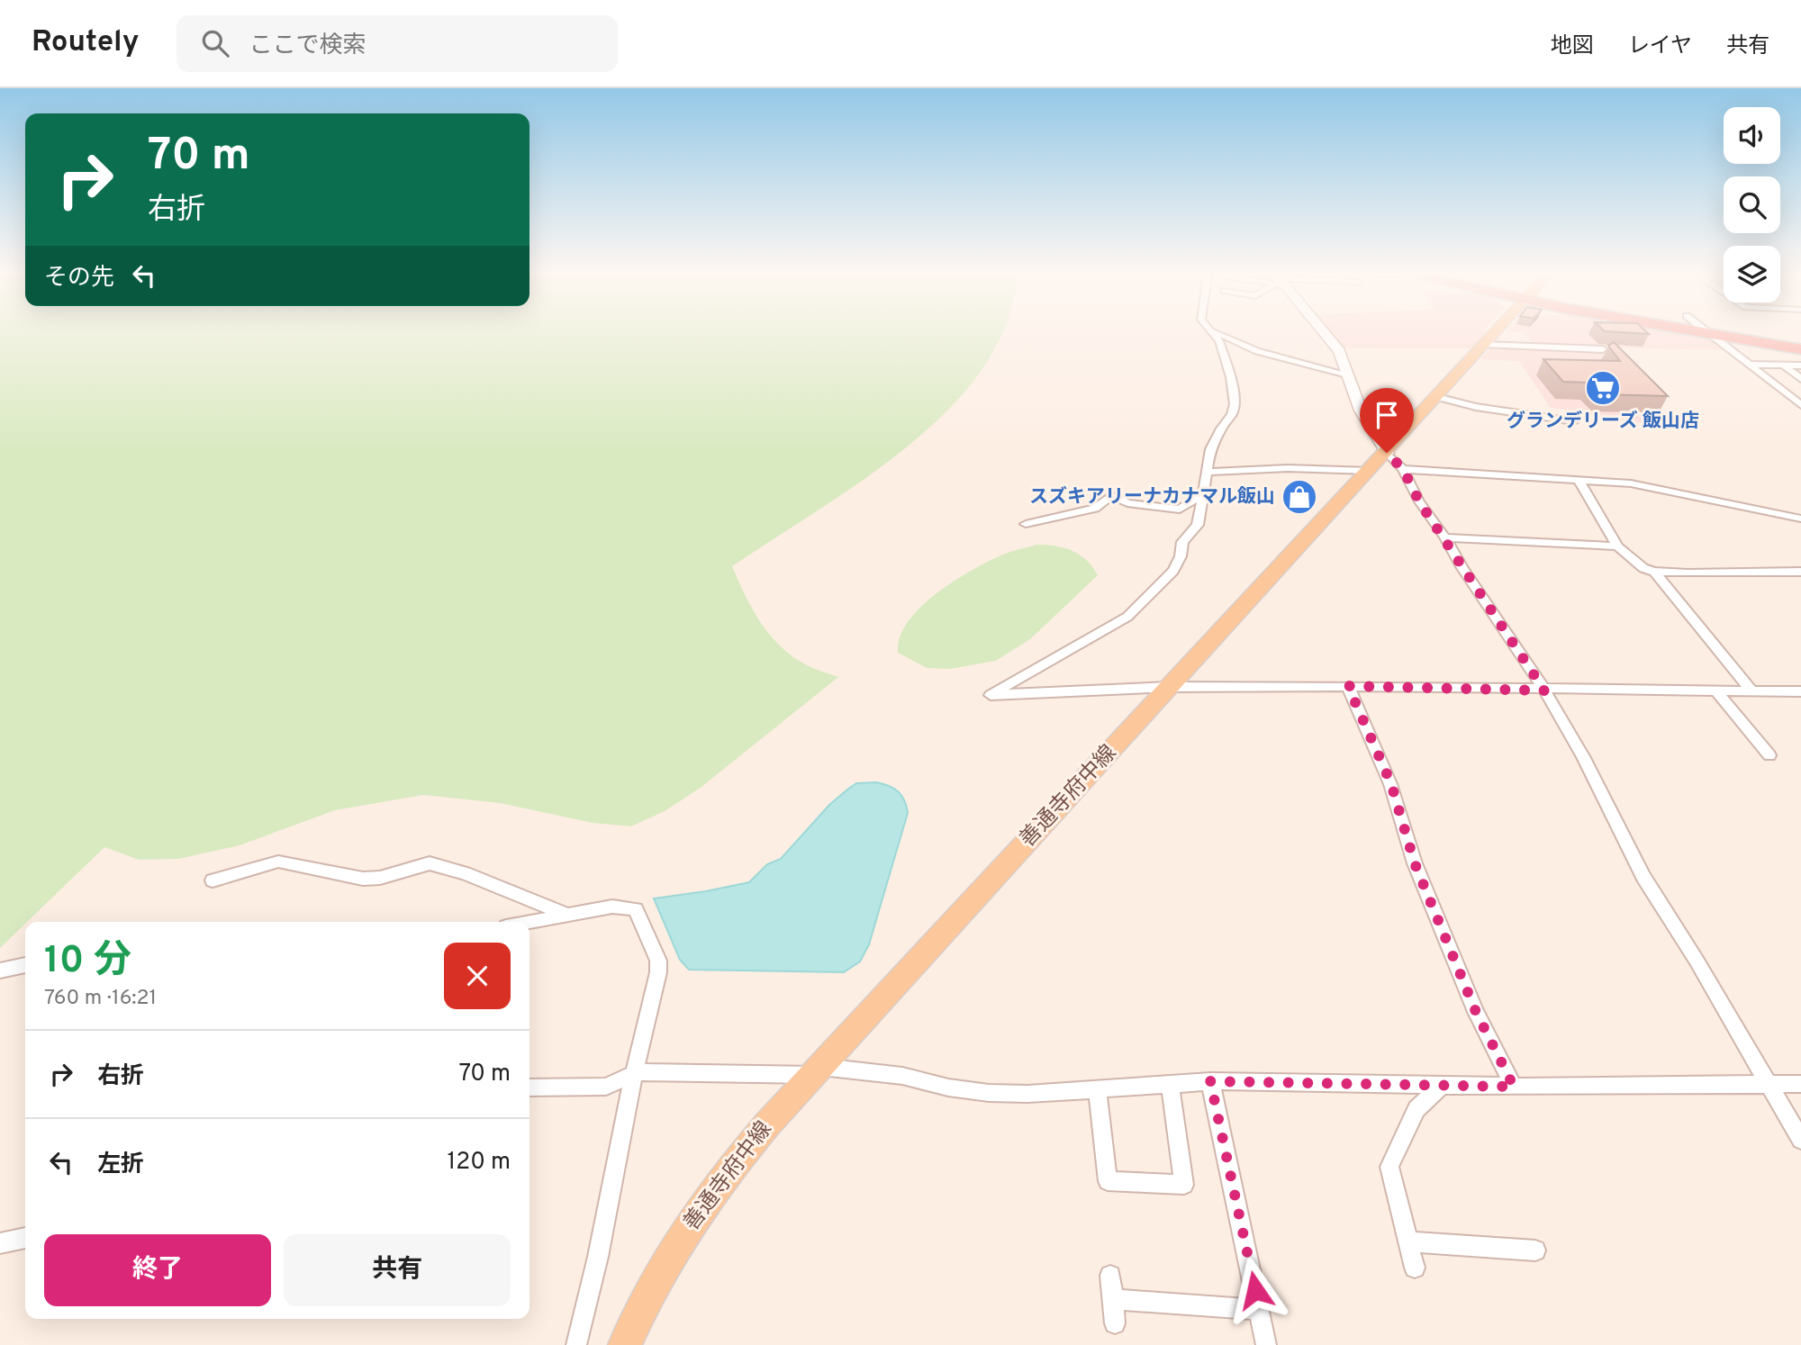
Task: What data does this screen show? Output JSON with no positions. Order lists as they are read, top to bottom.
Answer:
{
  "streets": {
    "main road": ["善通寺府中線"]
  },
  "places": {
    "supermarket": ["グランデリーズ 飯山店"],
    "shop": ["スズキアリーナカナマル飯山"]
  },
  "page": {
    "header": "Routely",
    "search": "ここで検索",
    "nav": ["地図", "レイヤ", "共有"],
    "turn": ["70 m", "右折"],
    "then": "その先",
    "heading": ["10 分", "760 m · 16:21"],
    "list": [
      {
        "name": "右折",
        "value": "70 m"
      },
      {
        "name": "左折",
        "value": "120 m"
      }
    ],
    "buttons": ["終了", "共有"]
  }
}
